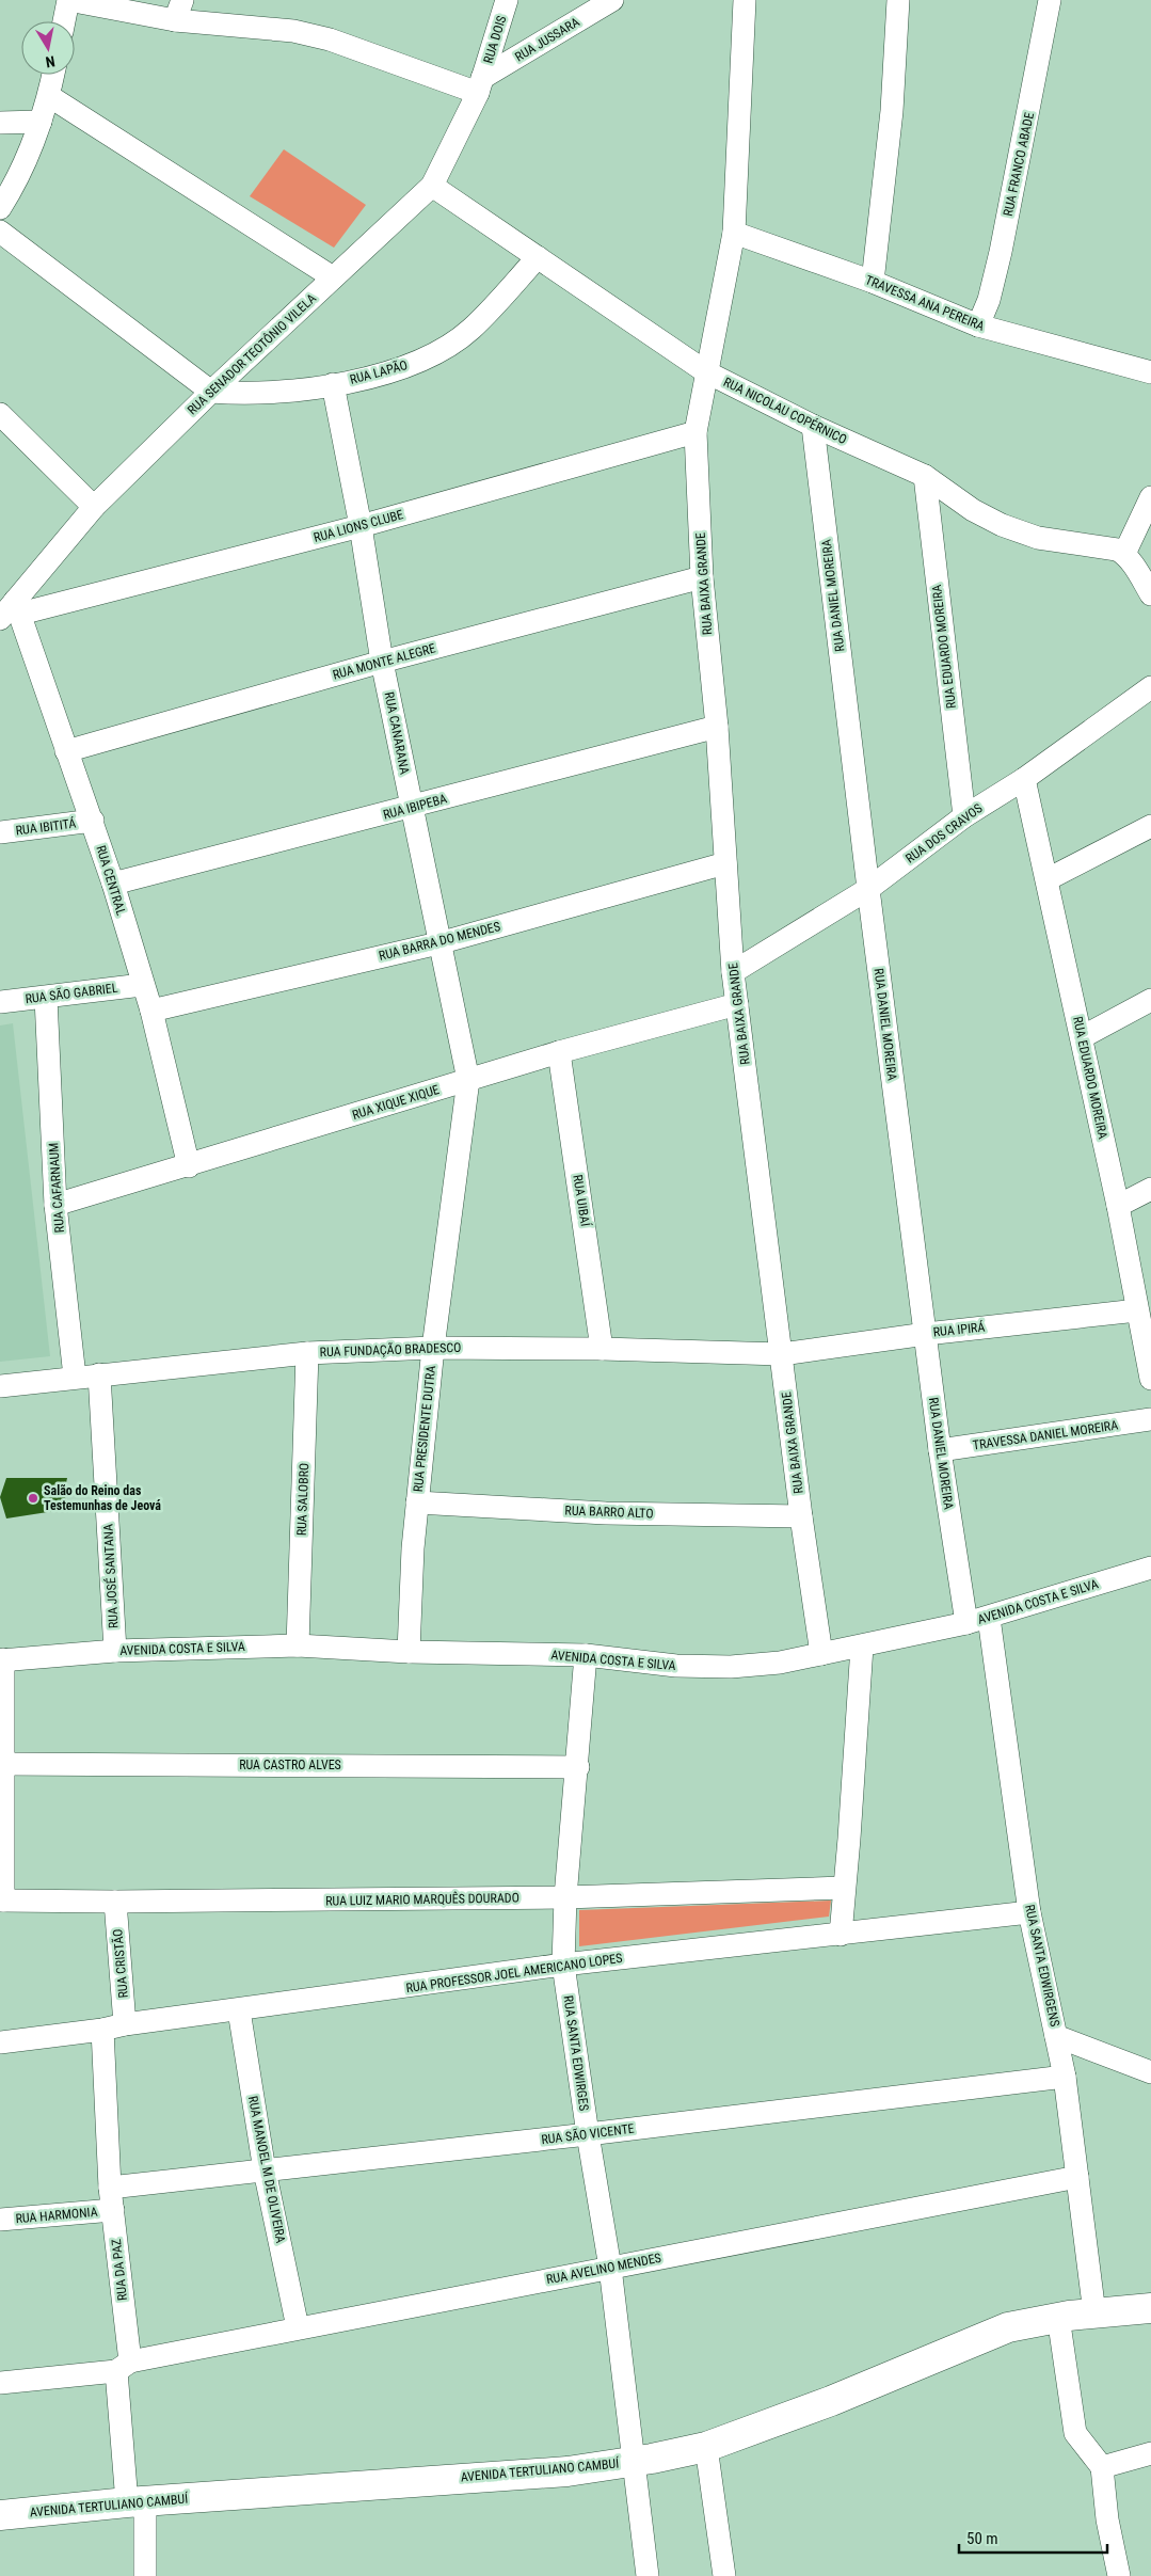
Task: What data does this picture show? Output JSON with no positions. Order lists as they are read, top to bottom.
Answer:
{
  "streets": {
    "main road": ["AVENIDA TERTULIANO CAMBUÍ"],
    "street": [
      "RUA DOIS",
      "RUA JUSSARA",
      "RUA FRANCO ABADE",
      "TRAVESSA ANA PEREIRA",
      "RUA SENADOR TEOTÔNIO VILELA",
      "RUA LAPÃO",
      "RUA NICOLAU COPÉRNICO",
      "RUA LIONS CLUBE",
      "RUA BAIXA GRANDE",
      "RUA DANIEL MOREIRA",
      "RUA EDUARDO MOREIRA",
      "RUA MONTE ALEGRE",
      "RUA CANARANA",
      "RUA IBIPEBA",
      "RUA IBITITÁ",
      "RUA DOS CRAVOS",
      "RUA CENTRAL",
      "RUA BARRA DO MENDES",
      "RUA SÃO GABRIEL",
      "RUA XIQUE XIQUE",
      "RUA CAFARNAUM",
      "RUA UIBAÍ",
      "RUA IPIRÁ",
      "RUA FUNDAÇÃO BRADESCO",
      "RUA PRESIDENTE DUTRA",
      "TRAVESSA DANIEL MOREIRA",
      "RUA SALOBRO",
      "RUA BARRO ALTO",
      "RUA JOSÉ SANTANA",
      "AVENIDA COSTA E SILVA",
      "RUA CASTRO ALVES",
      "RUA LUIZ MARIO MARQUÊS DOURADO",
      "RUA CRISTÃO",
      "RUA SANTA EDWIRGENS",
      "RUA PROFESSOR JOEL AMERICANO LOPES",
      "RUA SANTA EDWIRGES",
      "RUA SÃO VICENTE",
      "RUA MANOEL M DE OLIVEIRA",
      "RUA HARMONIA",
      "RUA AVELINO MENDES",
      "RUA DA PAZ"
    ]
  },
  "crossings": [
    ["RUA DOIS", "RUA JUSSARA"],
    ["RUA DOIS", "RUA SENADOR TEOTÔNIO VILELA"],
    ["RUA JUSSARA", "RUA SENADOR TEOTÔNIO VILELA"],
    ["RUA FRANCO ABADE", "TRAVESSA ANA PEREIRA"],
    ["TRAVESSA ANA PEREIRA", "RUA BAIXA GRANDE"],
    ["RUA SENADOR TEOTÔNIO VILELA", "RUA LAPÃO"],
    ["RUA SENADOR TEOTÔNIO VILELA", "RUA NICOLAU COPÉRNICO"],
    ["RUA SENADOR TEOTÔNIO VILELA", "RUA LIONS CLUBE"],
    ["RUA SENADOR TEOTÔNIO VILELA", "RUA CENTRAL"],
    ["RUA LAPÃO", "RUA NICOLAU COPÉRNICO"],
    ["RUA LAPÃO", "RUA CANARANA"],
    ["RUA NICOLAU COPÉRNICO", "RUA BAIXA GRANDE"],
    ["RUA NICOLAU COPÉRNICO", "RUA DANIEL MOREIRA"],
    ["RUA NICOLAU COPÉRNICO", "RUA EDUARDO MOREIRA"],
    ["RUA LIONS CLUBE", "RUA BAIXA GRANDE"],
    ["RUA LIONS CLUBE", "RUA CANARANA"],
    ["RUA LIONS CLUBE", "RUA CENTRAL"],
    ["RUA BAIXA GRANDE", "RUA MONTE ALEGRE"],
    ["RUA BAIXA GRANDE", "RUA IBIPEBA"],
    ["RUA BAIXA GRANDE", "RUA DOS CRAVOS"],
    ["RUA BAIXA GRANDE", "RUA BARRA DO MENDES"],
    ["RUA BAIXA GRANDE", "RUA XIQUE XIQUE"],
    ["RUA BAIXA GRANDE", "RUA IPIRÁ"],
    ["RUA BAIXA GRANDE", "RUA FUNDAÇÃO BRADESCO"],
    ["RUA BAIXA GRANDE", "RUA BARRO ALTO"],
    ["RUA BAIXA GRANDE", "AVENIDA COSTA E SILVA"],
    ["RUA DANIEL MOREIRA", "RUA DOS CRAVOS"],
    ["RUA DANIEL MOREIRA", "RUA IPIRÁ"],
    ["RUA DANIEL MOREIRA", "TRAVESSA DANIEL MOREIRA"],
    ["RUA DANIEL MOREIRA", "AVENIDA COSTA E SILVA"],
    ["RUA EDUARDO MOREIRA", "RUA DOS CRAVOS"],
    ["RUA EDUARDO MOREIRA", "RUA IPIRÁ"],
    ["RUA MONTE ALEGRE", "RUA CANARANA"],
    ["RUA MONTE ALEGRE", "RUA CENTRAL"],
    ["RUA CANARANA", "RUA IBIPEBA"],
    ["RUA CANARANA", "RUA BARRA DO MENDES"],
    ["RUA CANARANA", "RUA XIQUE XIQUE"],
    ["RUA CANARANA", "RUA PRESIDENTE DUTRA"],
    ["RUA IBIPEBA", "RUA CENTRAL"],
    ["RUA IBITITÁ", "RUA CENTRAL"],
    ["RUA CENTRAL", "RUA BARRA DO MENDES"],
    ["RUA CENTRAL", "RUA SÃO GABRIEL"],
    ["RUA CENTRAL", "RUA XIQUE XIQUE"],
    ["RUA SÃO GABRIEL", "RUA CAFARNAUM"],
    ["RUA XIQUE XIQUE", "RUA CAFARNAUM"],
    ["RUA XIQUE XIQUE", "RUA UIBAÍ"],
    ["RUA XIQUE XIQUE", "RUA PRESIDENTE DUTRA"],
    ["RUA CAFARNAUM", "RUA FUNDAÇÃO BRADESCO"],
    ["RUA UIBAÍ", "RUA FUNDAÇÃO BRADESCO"],
    ["RUA IPIRÁ", "RUA FUNDAÇÃO BRADESCO"],
    ["RUA FUNDAÇÃO BRADESCO", "RUA PRESIDENTE DUTRA"],
    ["RUA FUNDAÇÃO BRADESCO", "RUA SALOBRO"],
    ["RUA FUNDAÇÃO BRADESCO", "RUA JOSÉ SANTANA"],
    ["RUA PRESIDENTE DUTRA", "RUA BARRO ALTO"],
    ["RUA PRESIDENTE DUTRA", "AVENIDA COSTA E SILVA"],
    ["RUA SALOBRO", "AVENIDA COSTA E SILVA"],
    ["RUA JOSÉ SANTANA", "AVENIDA COSTA E SILVA"],
    ["AVENIDA COSTA E SILVA", "RUA SANTA EDWIRGENS"],
    ["AVENIDA COSTA E SILVA", "RUA SANTA EDWIRGES"],
    ["RUA CASTRO ALVES", "RUA SANTA EDWIRGES"],
    ["RUA LUIZ MARIO MARQUÊS DOURADO", "RUA CRISTÃO"],
    ["RUA LUIZ MARIO MARQUÊS DOURADO", "RUA SANTA EDWIRGES"],
    ["RUA CRISTÃO", "RUA PROFESSOR JOEL AMERICANO LOPES"],
    ["RUA SANTA EDWIRGENS", "RUA PROFESSOR JOEL AMERICANO LOPES"],
    ["RUA SANTA EDWIRGENS", "RUA SÃO VICENTE"],
    ["RUA SANTA EDWIRGENS", "RUA AVELINO MENDES"],
    ["RUA SANTA EDWIRGENS", "AVENIDA TERTULIANO CAMBUÍ"],
    ["RUA PROFESSOR JOEL AMERICANO LOPES", "RUA SANTA EDWIRGES"],
    ["RUA PROFESSOR JOEL AMERICANO LOPES", "RUA MANOEL M DE OLIVEIRA"],
    ["RUA PROFESSOR JOEL AMERICANO LOPES", "RUA DA PAZ"],
    ["RUA SANTA EDWIRGES", "RUA SÃO VICENTE"],
    ["RUA SANTA EDWIRGES", "RUA AVELINO MENDES"],
    ["RUA SANTA EDWIRGES", "AVENIDA TERTULIANO CAMBUÍ"],
    ["RUA SÃO VICENTE", "RUA MANOEL M DE OLIVEIRA"],
    ["RUA SÃO VICENTE", "RUA DA PAZ"],
    ["RUA MANOEL M DE OLIVEIRA", "RUA AVELINO MENDES"],
    ["RUA HARMONIA", "RUA DA PAZ"],
    ["RUA AVELINO MENDES", "RUA DA PAZ"],
    ["RUA DA PAZ", "AVENIDA TERTULIANO CAMBUÍ"]
  ],
  "places": ["Salão do Reino das Testemunhas de Jeová"],
  "scale_bar": "50 m",
  "north": "bottom"
}
